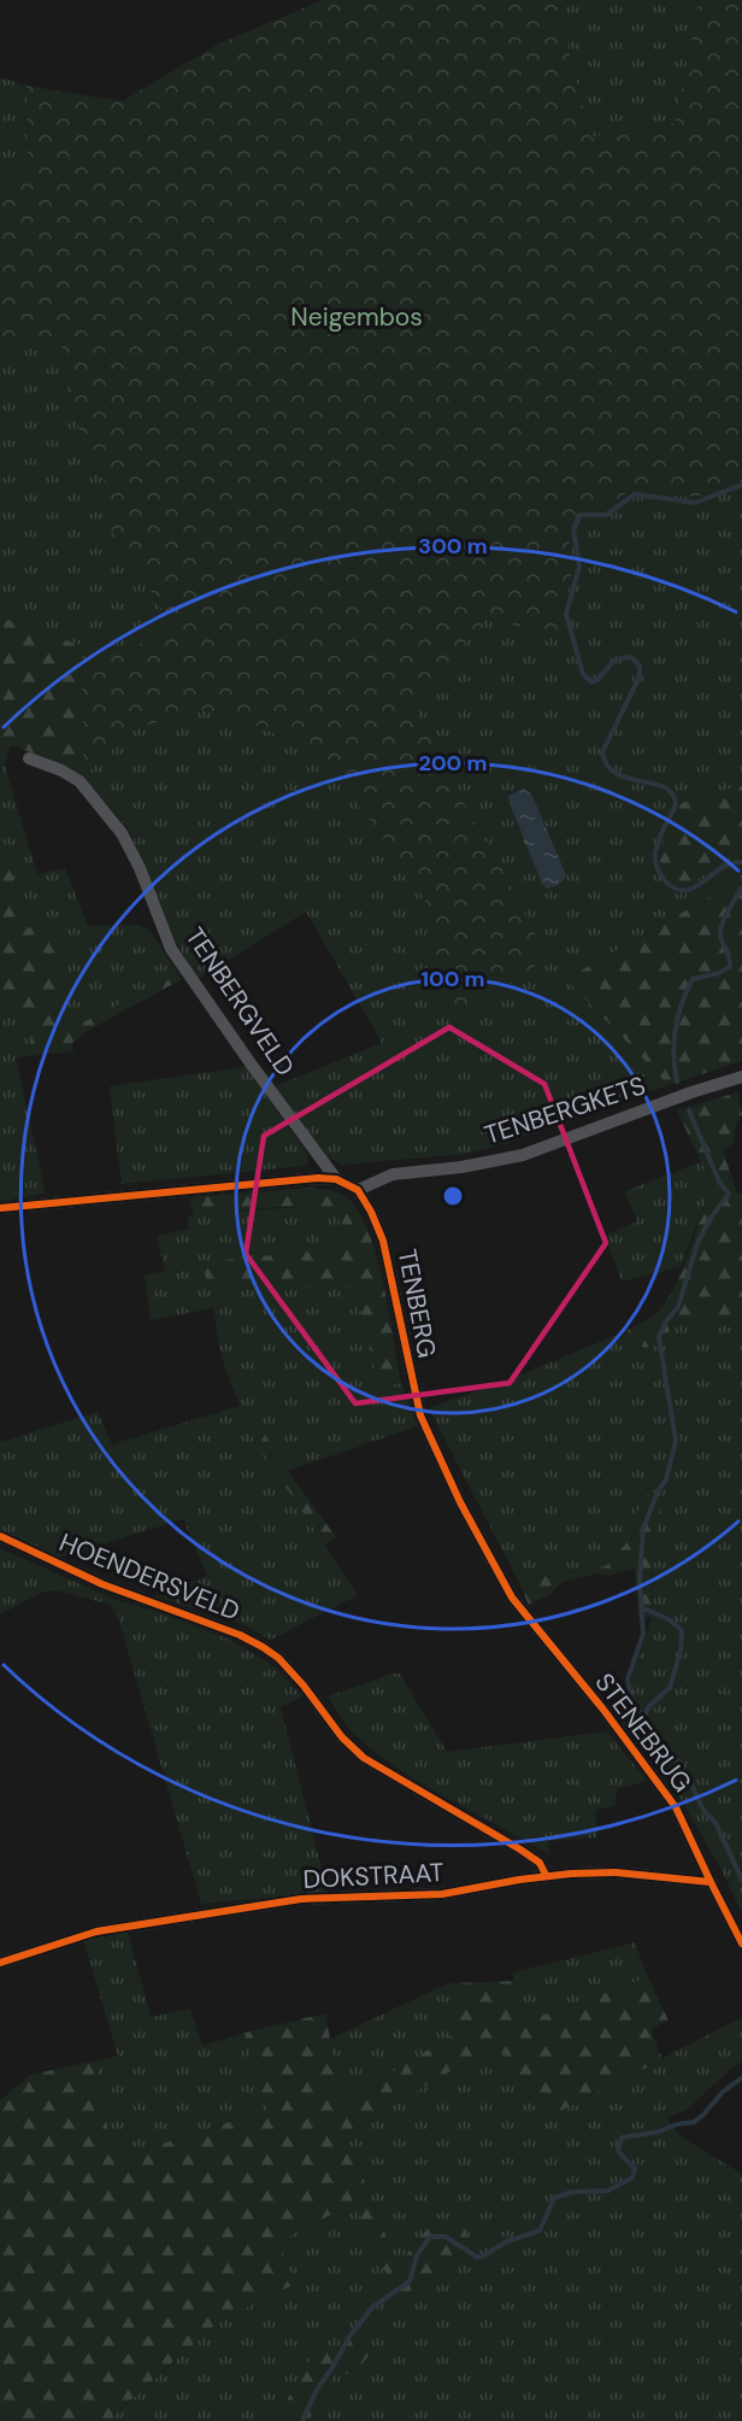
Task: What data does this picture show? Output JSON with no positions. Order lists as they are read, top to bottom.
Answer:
{
  "streets": {
    "street": [
      "TENBERGVELD",
      "TENBERGKETS",
      "TENBERG",
      "HOENDERSVELD",
      "STENEBRUG",
      "DOKSTRAAT"
    ]
  },
  "crossings": [
    ["TENBERGKETS", "TENBERG"],
    ["TENBERG", "STENEBRUG"],
    ["HOENDERSVELD", "DOKSTRAAT"],
    ["STENEBRUG", "DOKSTRAAT"]
  ],
  "parks": ["Neigembos"],
  "rings": ["300 m", "200 m", "100 m"]
}
